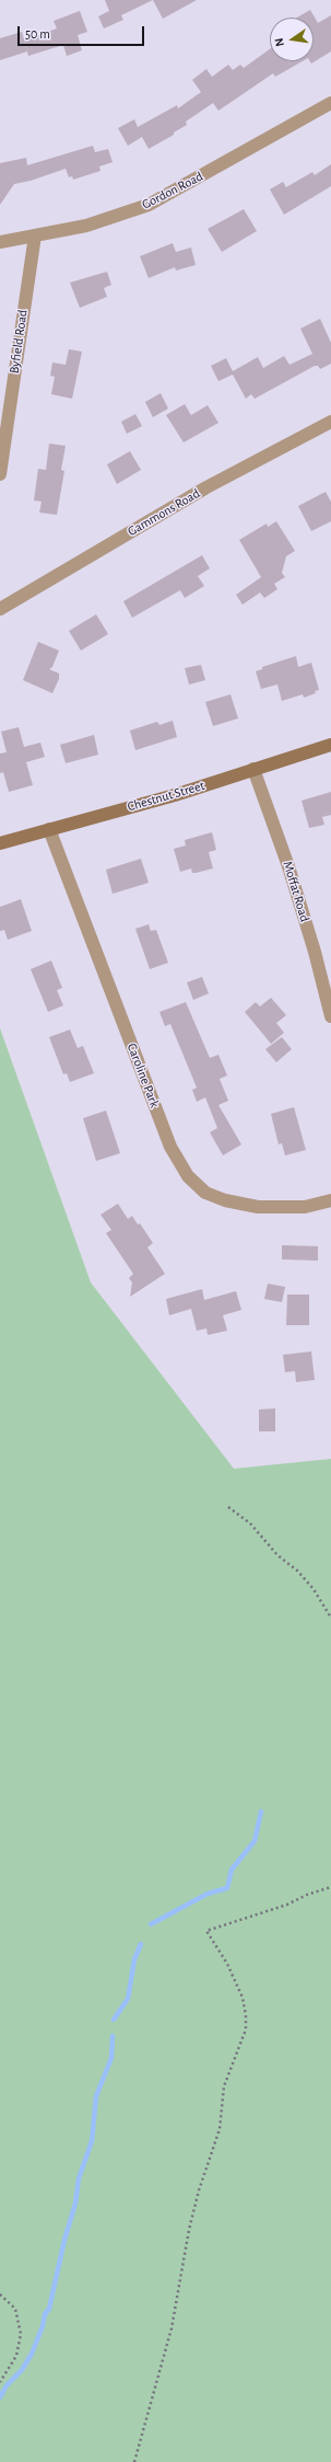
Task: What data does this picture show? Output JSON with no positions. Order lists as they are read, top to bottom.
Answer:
{
  "streets": {
    "main road": ["Chestnut Street"],
    "street": [
      "Gordon Road",
      "Byfield Road",
      "Gammons Road",
      "Moffat Road",
      "Caroline Park"
    ]
  },
  "crossings": [
    ["Gordon Road", "Byfield Road"],
    ["Chestnut Street", "Moffat Road"],
    ["Chestnut Street", "Caroline Park"]
  ],
  "scale_bar": "50 m",
  "north": "left"
}
